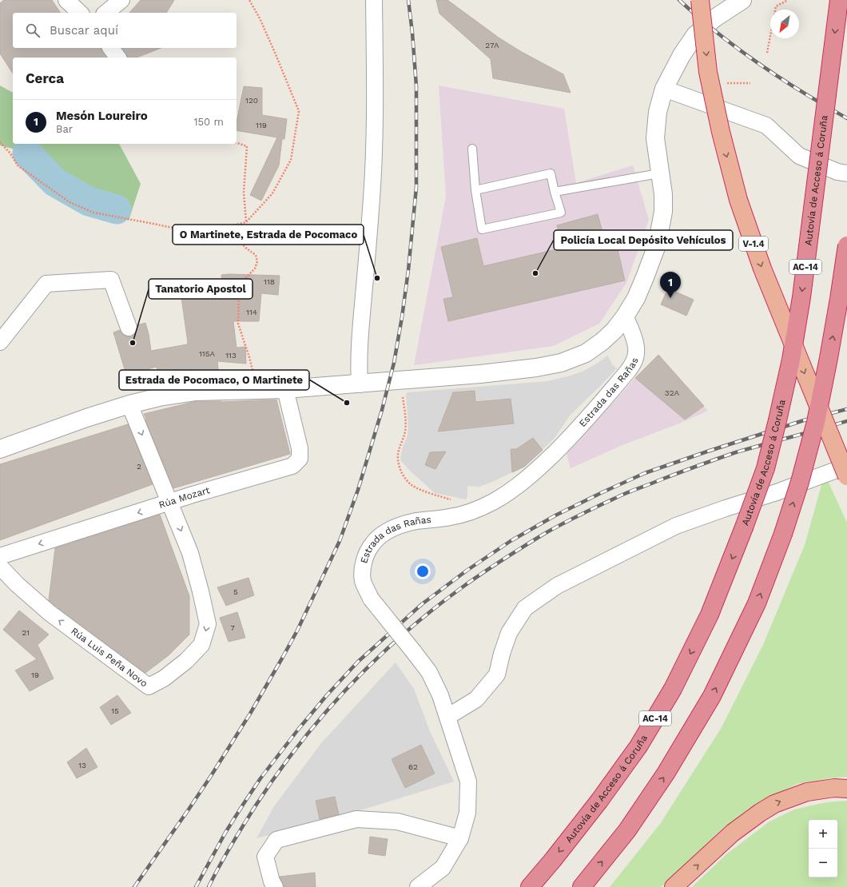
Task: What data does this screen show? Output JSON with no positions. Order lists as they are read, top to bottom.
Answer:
{
  "streets": {
    "highway": ["Autovía de Acceso á Coruña", "V-1.4", "AC-14"],
    "street": ["Estrada das Rañas", "Rúa Mozart", "Rúa Luis Peña Novo"]
  },
  "crossings": [
    ["Rúa Mozart", "Rúa Luis Peña Novo"]
  ],
  "places": [
    "Policía Local Depósito Vehículos",
    "O Martinete, Estrada de Pocomaco",
    "Tanatorio Apostol",
    "Estrada de Pocomaco, O Martinete"
  ],
  "house_numbers": [
    "27A",
    "120",
    "119",
    "118",
    "114",
    "115A",
    "113",
    "32A",
    "2",
    "5",
    "7",
    "21",
    "19",
    "15",
    "13",
    "62"
  ],
  "north": "bottom left",
  "page": {
    "search": "Buscar aquí",
    "heading": "Cerca",
    "list": [
      {
        "mark": "1",
        "name": "Mesón Loureiro",
        "note": "Bar",
        "value": "150 m"
      }
    ],
    "pins": "1",
    "map_buttons": ["+", "−"]
  }
}
